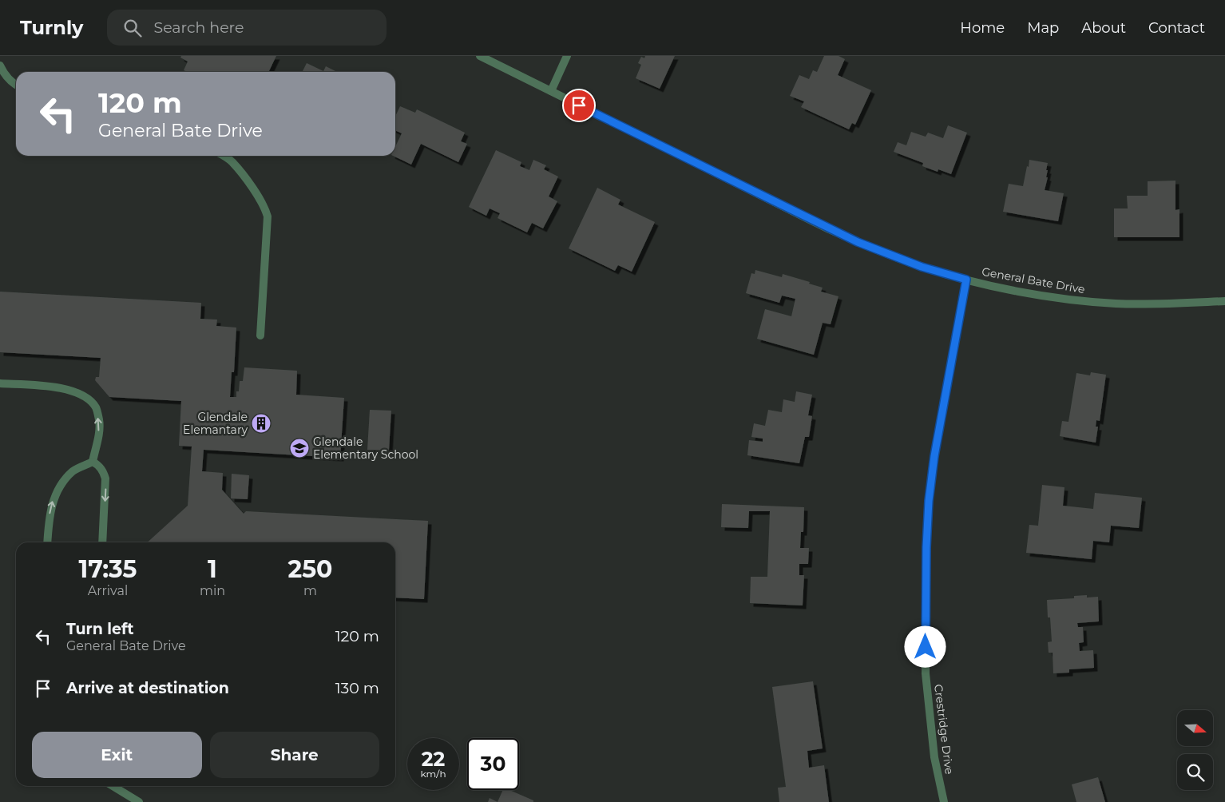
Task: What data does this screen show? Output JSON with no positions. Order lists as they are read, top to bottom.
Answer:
{
  "streets": {
    "street": ["General Bate Drive", "Crestridge Drive"]
  },
  "crossings": [
    ["General Bate Drive", "Crestridge Drive"]
  ],
  "places": {
    "building": ["Glendale Elemantary"],
    "school or university": ["Glendale Elementary School"]
  },
  "north": "right",
  "page": {
    "header": "Turnly",
    "search": "Search here",
    "nav": [
      "Home",
      "Map",
      "About",
      "Contact"
    ],
    "turn": ["120 m", "General Bate Drive"],
    "eta": [
      "17:35",
      "Arrival",
      "1",
      "min",
      "250",
      "m"
    ],
    "list": [
      {
        "name": "Turn left",
        "note": "General Bate Drive",
        "value": "120 m"
      },
      {
        "name": "Arrive at destination",
        "value": "130 m"
      }
    ],
    "buttons": ["Exit", "Share"],
    "speed": "22 km/h",
    "limit": "30"
  }
}
